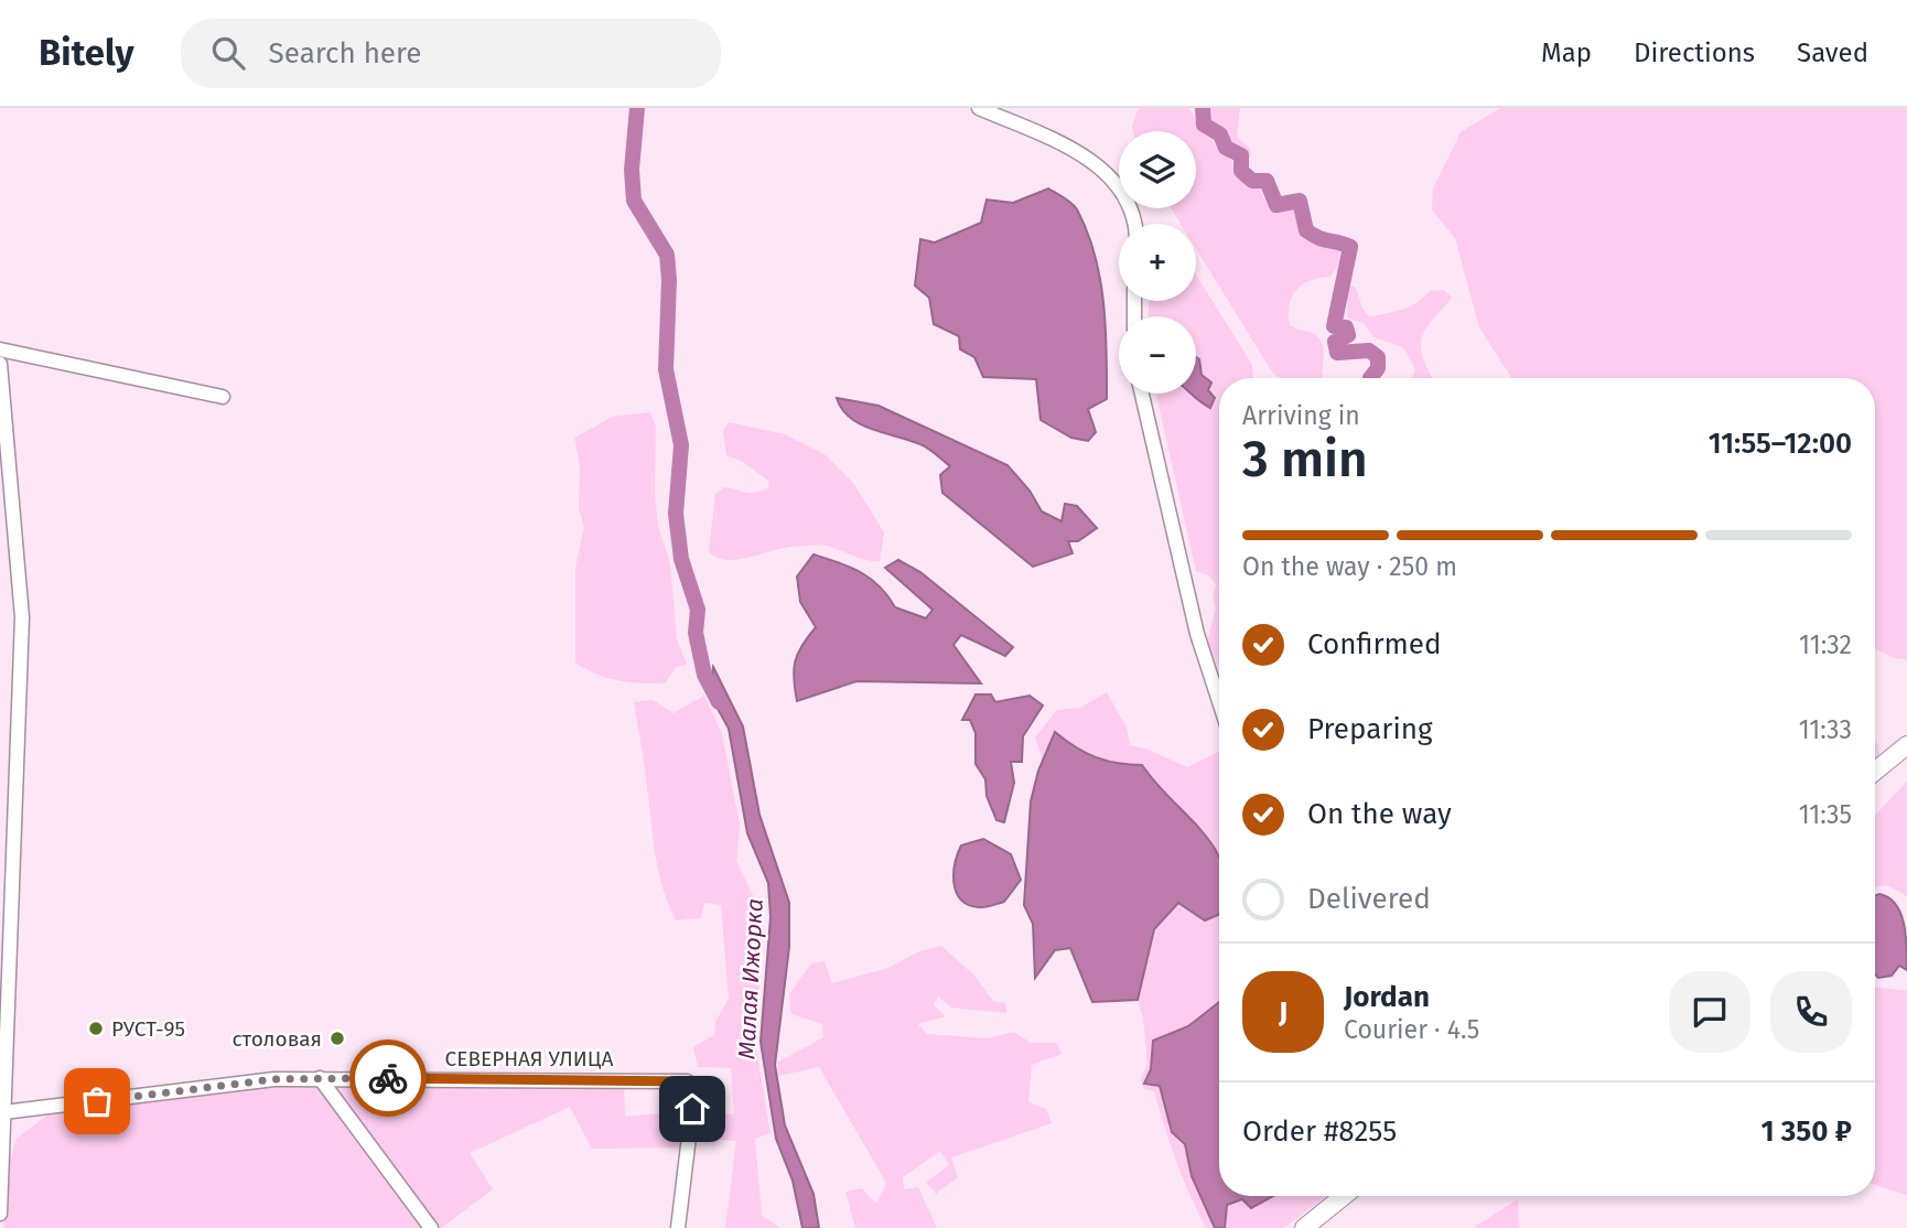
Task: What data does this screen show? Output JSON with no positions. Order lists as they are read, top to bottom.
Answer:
{
  "streets": {
    "street": ["СЕВЕРНАЯ УЛИЦА"]
  },
  "water": ["Малая Ижорка"],
  "places": ["РУСТ-95", "столовая"],
  "page": {
    "header": "Bitely",
    "search": "Search here",
    "nav": ["Map", "Directions", "Saved"],
    "map_buttons": ["+", "−"],
    "heading": ["3 min", "Arriving in", "11:55–12:00"],
    "panel": [
      "Jordan",
      "Courier · 4.5",
      "Order #8255",
      "1 350 ₽"
    ],
    "bar": "On the way · 250 m",
    "list": [
      ["Confirmed", "11:32"],
      ["Preparing", "11:33"],
      ["On the way", "11:35"],
      "Delivered"
    ],
    "round": "J"
  }
}
